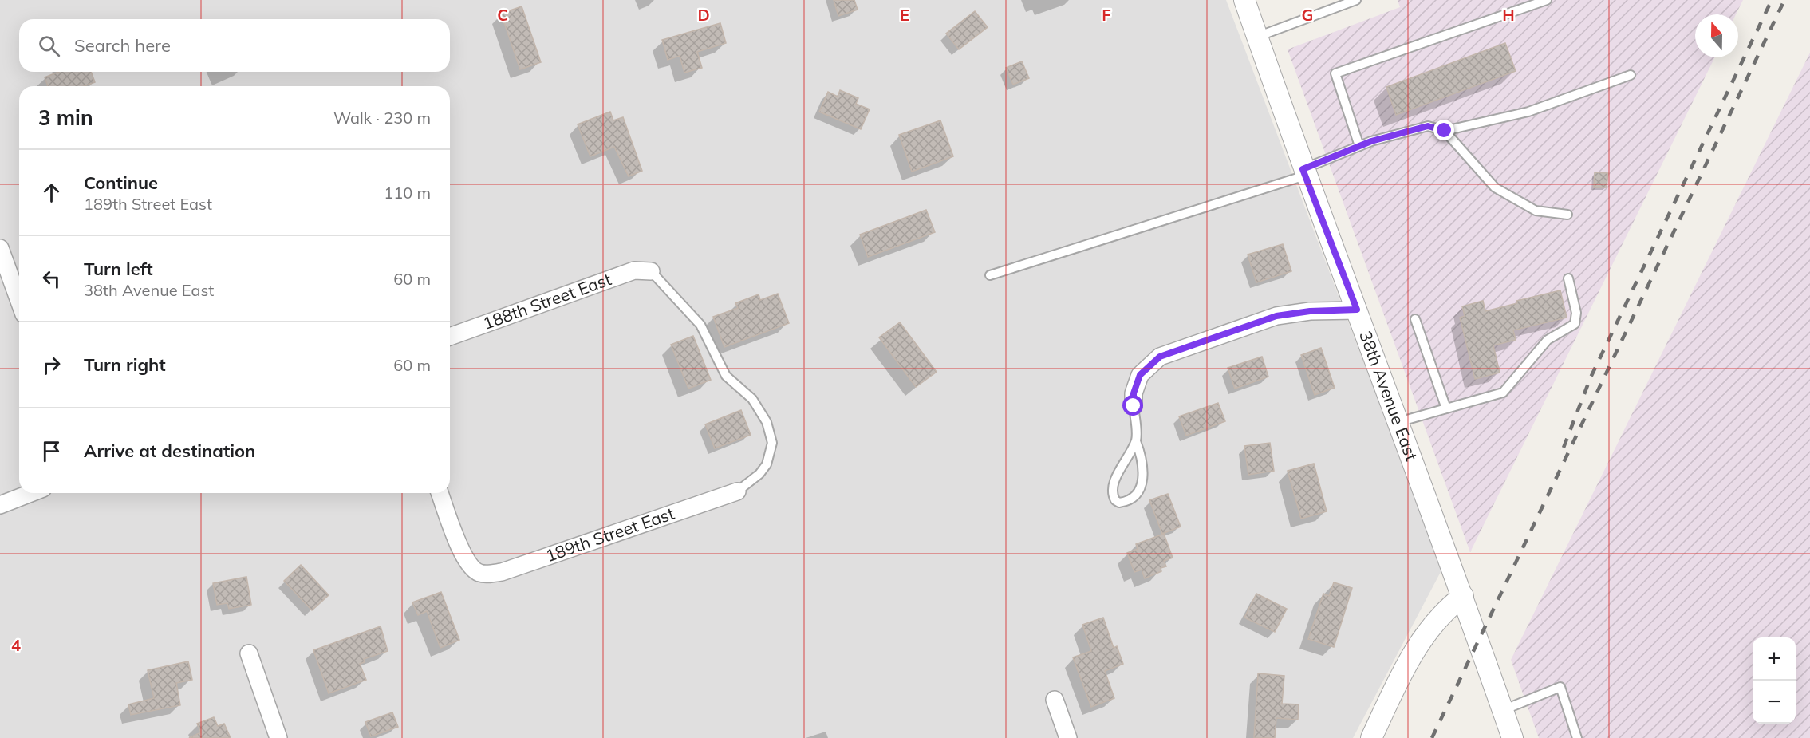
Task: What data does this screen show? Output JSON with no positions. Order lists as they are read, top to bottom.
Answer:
{
  "streets": {
    "street": ["188th Street East", "38th Avenue East", "189th Street East"]
  },
  "north": "top",
  "page": {
    "search": "Search here",
    "heading": ["3 min", "Walk · 230 m"],
    "list": [
      ["Continue", "189th Street East", "110 m"],
      ["Turn left", "38th Avenue East", "60 m"],
      ["Turn right", "60 m"],
      "Arrive at destination"
    ],
    "map_buttons": ["+", "−"]
  },
  "grid": {
    "columns": [
      "C",
      "D",
      "E",
      "F",
      "G",
      "H"
    ],
    "rows": ["4"]
  }
}
